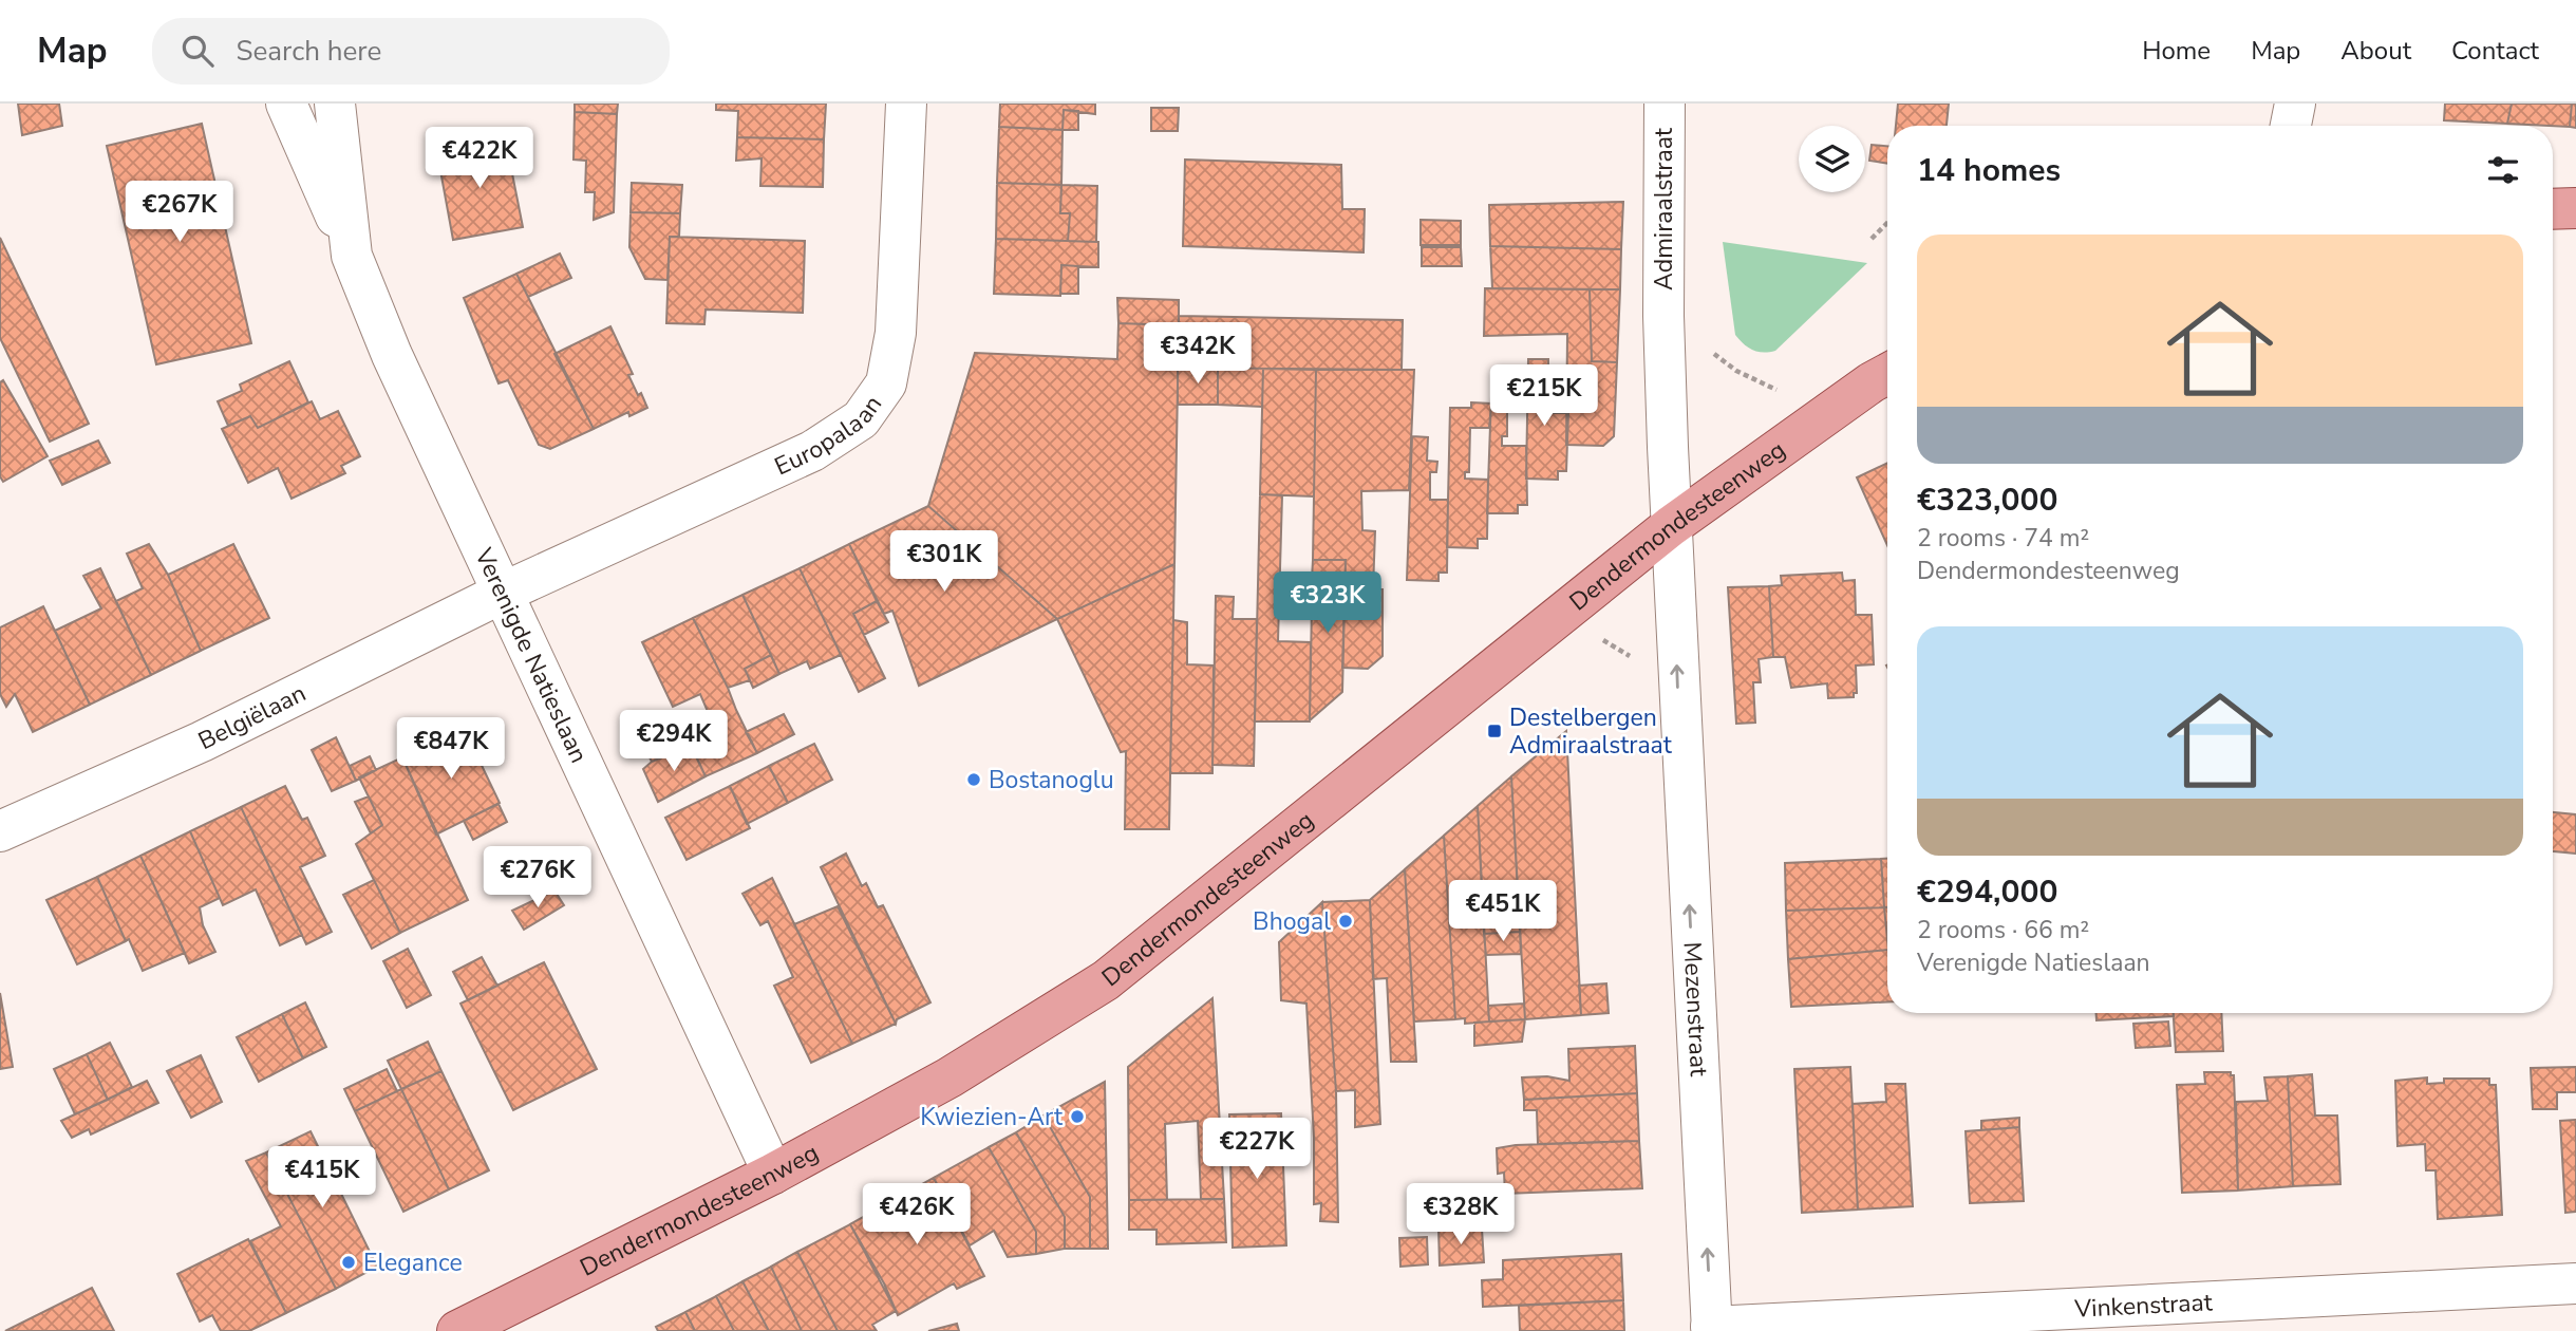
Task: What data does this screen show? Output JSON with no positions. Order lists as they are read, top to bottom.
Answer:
{
  "streets": {
    "main road": ["Dendermondesteenweg"],
    "street": [
      "Admiraalstraat",
      "Europalaan",
      "Verenigde Natieslaan",
      "Belgiëlaan",
      "Mezenstraat",
      "Vinkenstraat"
    ]
  },
  "crossings": [
    ["Admiraalstraat", "Dendermondesteenweg"],
    ["Admiraalstraat", "Mezenstraat"],
    ["Europalaan", "Verenigde Natieslaan"],
    ["Europalaan", "Belgiëlaan"],
    ["Dendermondesteenweg", "Verenigde Natieslaan"],
    ["Dendermondesteenweg", "Mezenstraat"],
    ["Verenigde Natieslaan", "Belgiëlaan"],
    ["Mezenstraat", "Vinkenstraat"]
  ],
  "one_way": ["Mezenstraat"],
  "places": {
    "transit": ["Destelbergen Admiraalstraat"],
    "other": [
      "Bostanoglu",
      "Bhogal",
      "Kwiezien-Art",
      "Elegance"
    ]
  },
  "page": {
    "header": "Map",
    "search": "Search here",
    "nav": [
      "Home",
      "Map",
      "About",
      "Contact"
    ],
    "heading": "14 homes",
    "price": [
      "€422K",
      "€267K",
      "€342K",
      "€215K",
      "€301K",
      "€323K",
      "€294K",
      "€847K",
      "€276K",
      "€451K",
      "€227K",
      "€415K",
      "€426K",
      "€328K"
    ],
    "list": [
      {
        "name": "€323,000",
        "note": "2 rooms · 74 m² · Dendermondesteenweg"
      },
      {
        "name": "€294,000",
        "note": "2 rooms · 66 m² · Verenigde Natieslaan"
      }
    ]
  }
}
